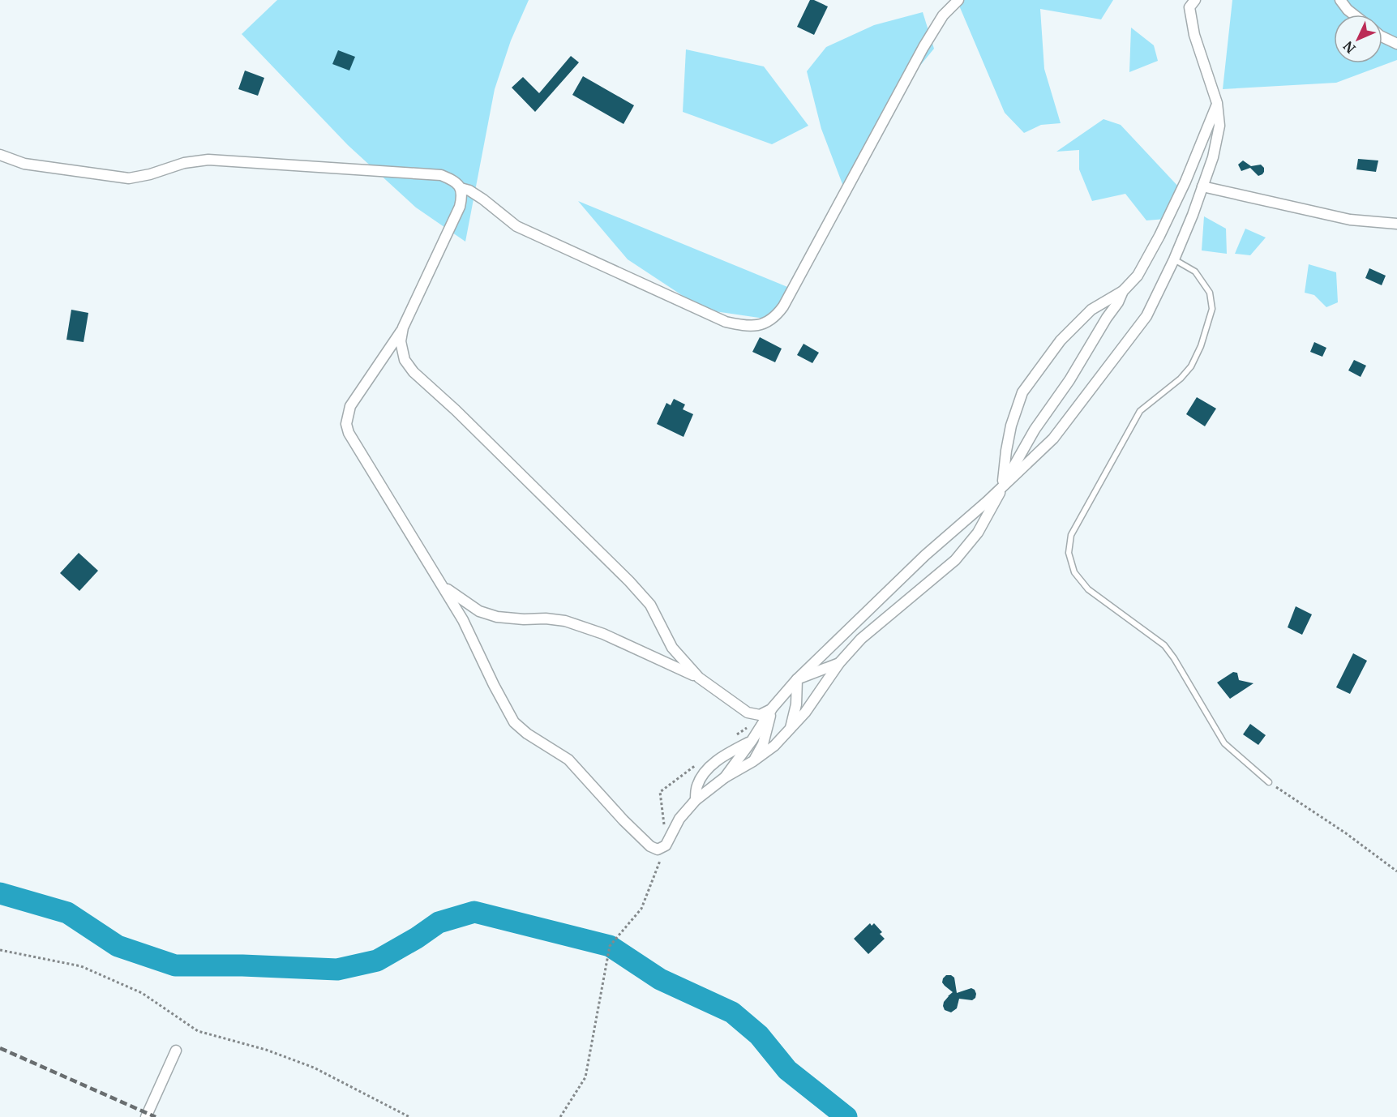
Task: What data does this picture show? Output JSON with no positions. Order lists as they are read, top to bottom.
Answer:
{
  "north": "bottom left"
}
